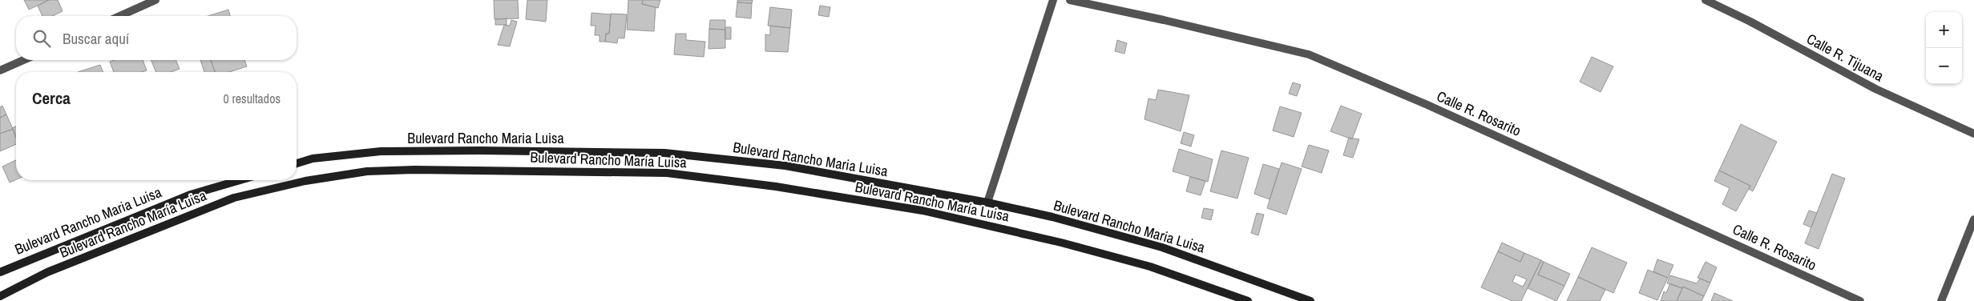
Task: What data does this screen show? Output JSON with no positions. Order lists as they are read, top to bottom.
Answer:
{
  "streets": {
    "street": [
      "Calle R. Tijuana",
      "Calle R. Rosarito",
      "Bulevard Rancho Maria Luisa",
      "Bulevard Rancho María Luisa"
    ]
  },
  "page": {
    "map_buttons": ["+", "−"],
    "search": "Buscar aquí",
    "heading": ["Cerca", "0 resultados"]
  }
}
